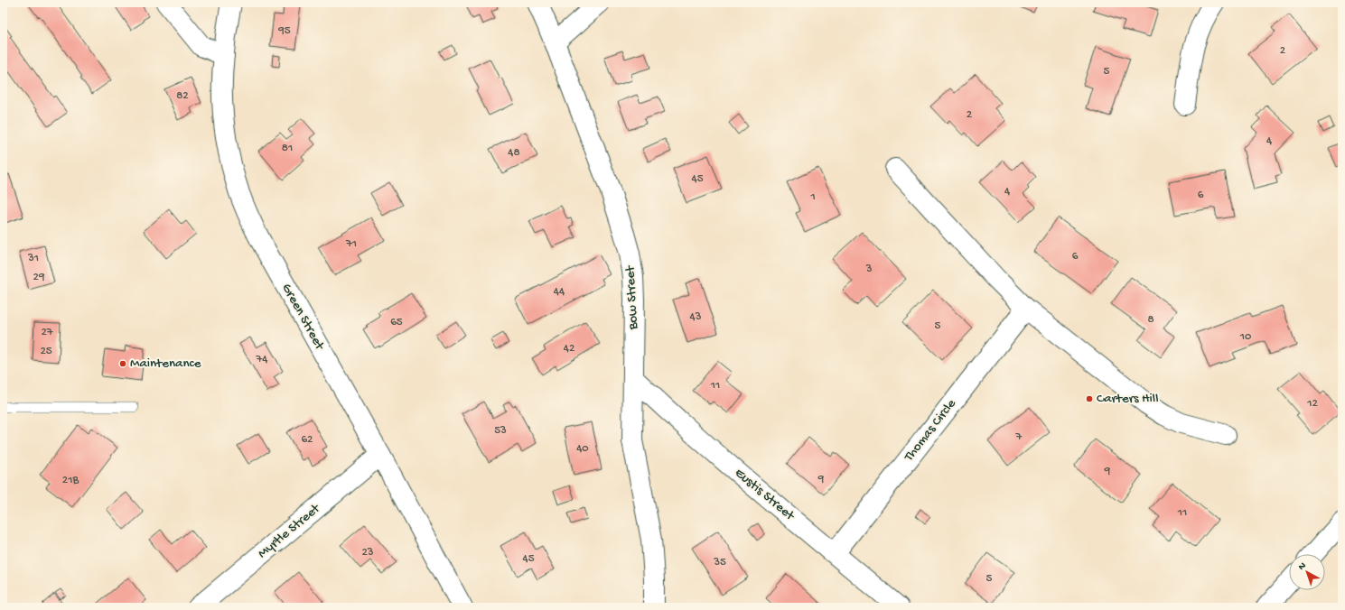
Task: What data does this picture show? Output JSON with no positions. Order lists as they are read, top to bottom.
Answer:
{
  "streets": {
    "street": [
      "Bow Street",
      "Green Street",
      "Thomas Circle",
      "Eustis Street",
      "Myrtle Street"
    ]
  },
  "crossings": [
    ["Bow Street", "Eustis Street"],
    ["Green Street", "Myrtle Street"],
    ["Thomas Circle", "Eustis Street"]
  ],
  "places": ["Maintenance", "Carters Hill"],
  "house_numbers": [
    "95",
    "2",
    "5",
    "82",
    "2",
    "4",
    "81",
    "48",
    "45",
    "4",
    "6",
    "1",
    "71",
    "6",
    "31",
    "3",
    "29",
    "44",
    "43",
    "8",
    "65",
    "5",
    "27",
    "10",
    "42",
    "25",
    "74",
    "11",
    "12",
    "53",
    "7",
    "62",
    "40",
    "9",
    "9",
    "21B",
    "11",
    "23",
    "45",
    "35",
    "5"
  ],
  "north": "top left"
}
